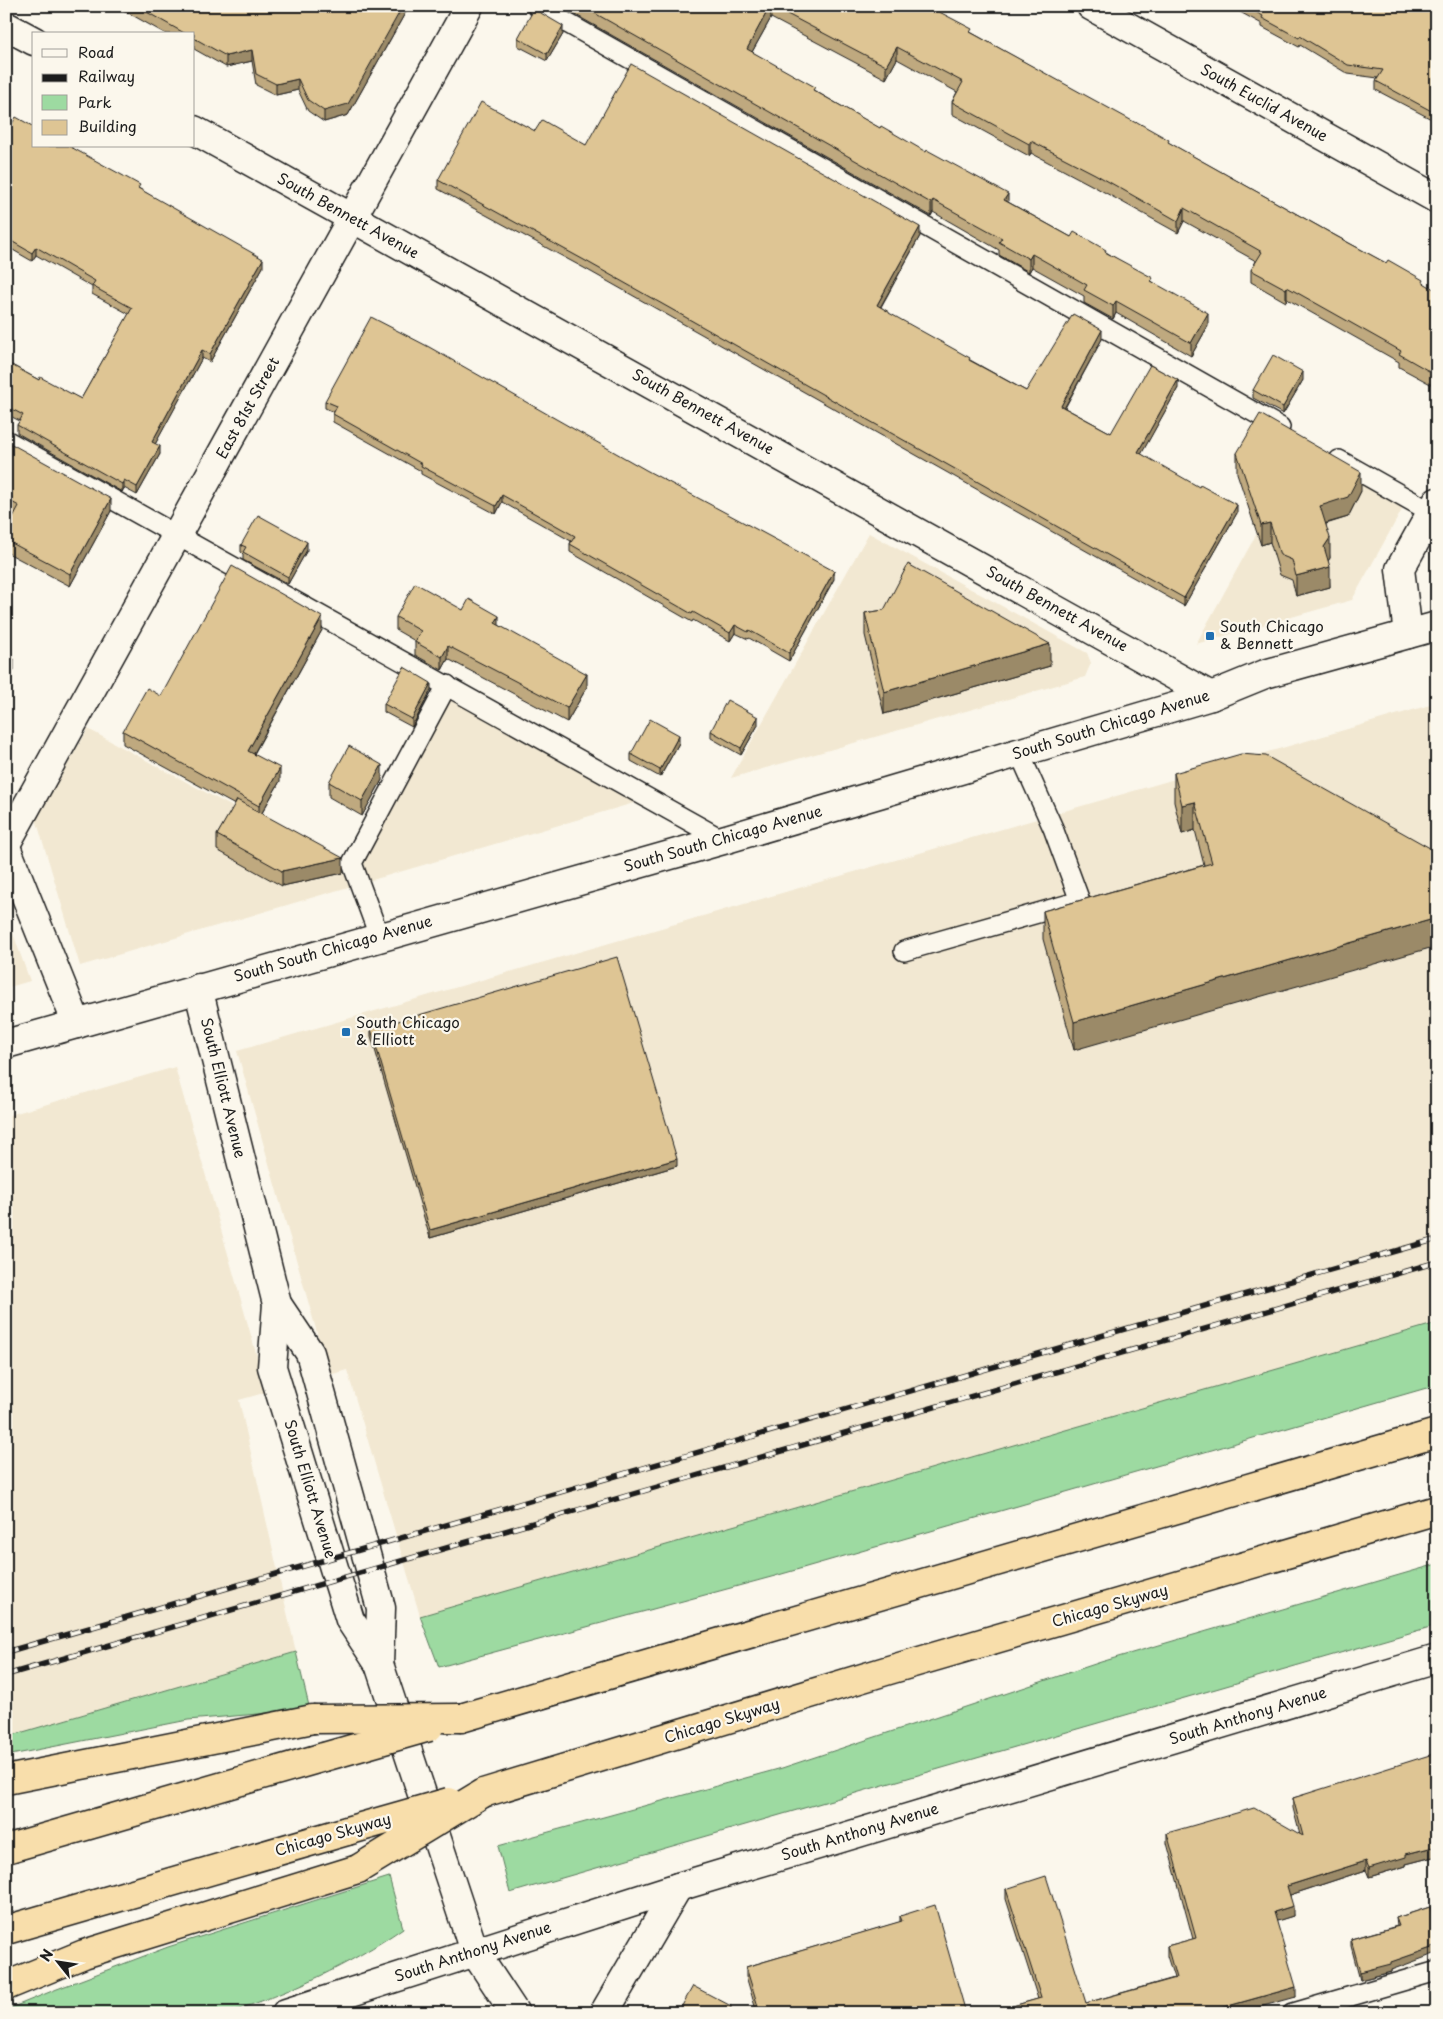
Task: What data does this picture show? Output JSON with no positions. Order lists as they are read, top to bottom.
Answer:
{
  "streets": {
    "highway": ["Chicago Skyway"],
    "street": [
      "South Euclid Avenue",
      "South Bennett Avenue",
      "East 81st Street",
      "South South Chicago Avenue",
      "South Elliott Avenue",
      "South Anthony Avenue"
    ]
  },
  "crossings": [
    ["South Bennett Avenue", "East 81st Street"],
    ["South Bennett Avenue", "South South Chicago Avenue"],
    ["South South Chicago Avenue", "South Elliott Avenue"],
    ["South Elliott Avenue", "South Anthony Avenue"]
  ],
  "places": {
    "transit": ["South Chicago & Bennett", "South Chicago & Elliott"]
  },
  "legend": [
    "Road",
    "Railway",
    "Park",
    "Building"
  ],
  "north": "top left"
}
